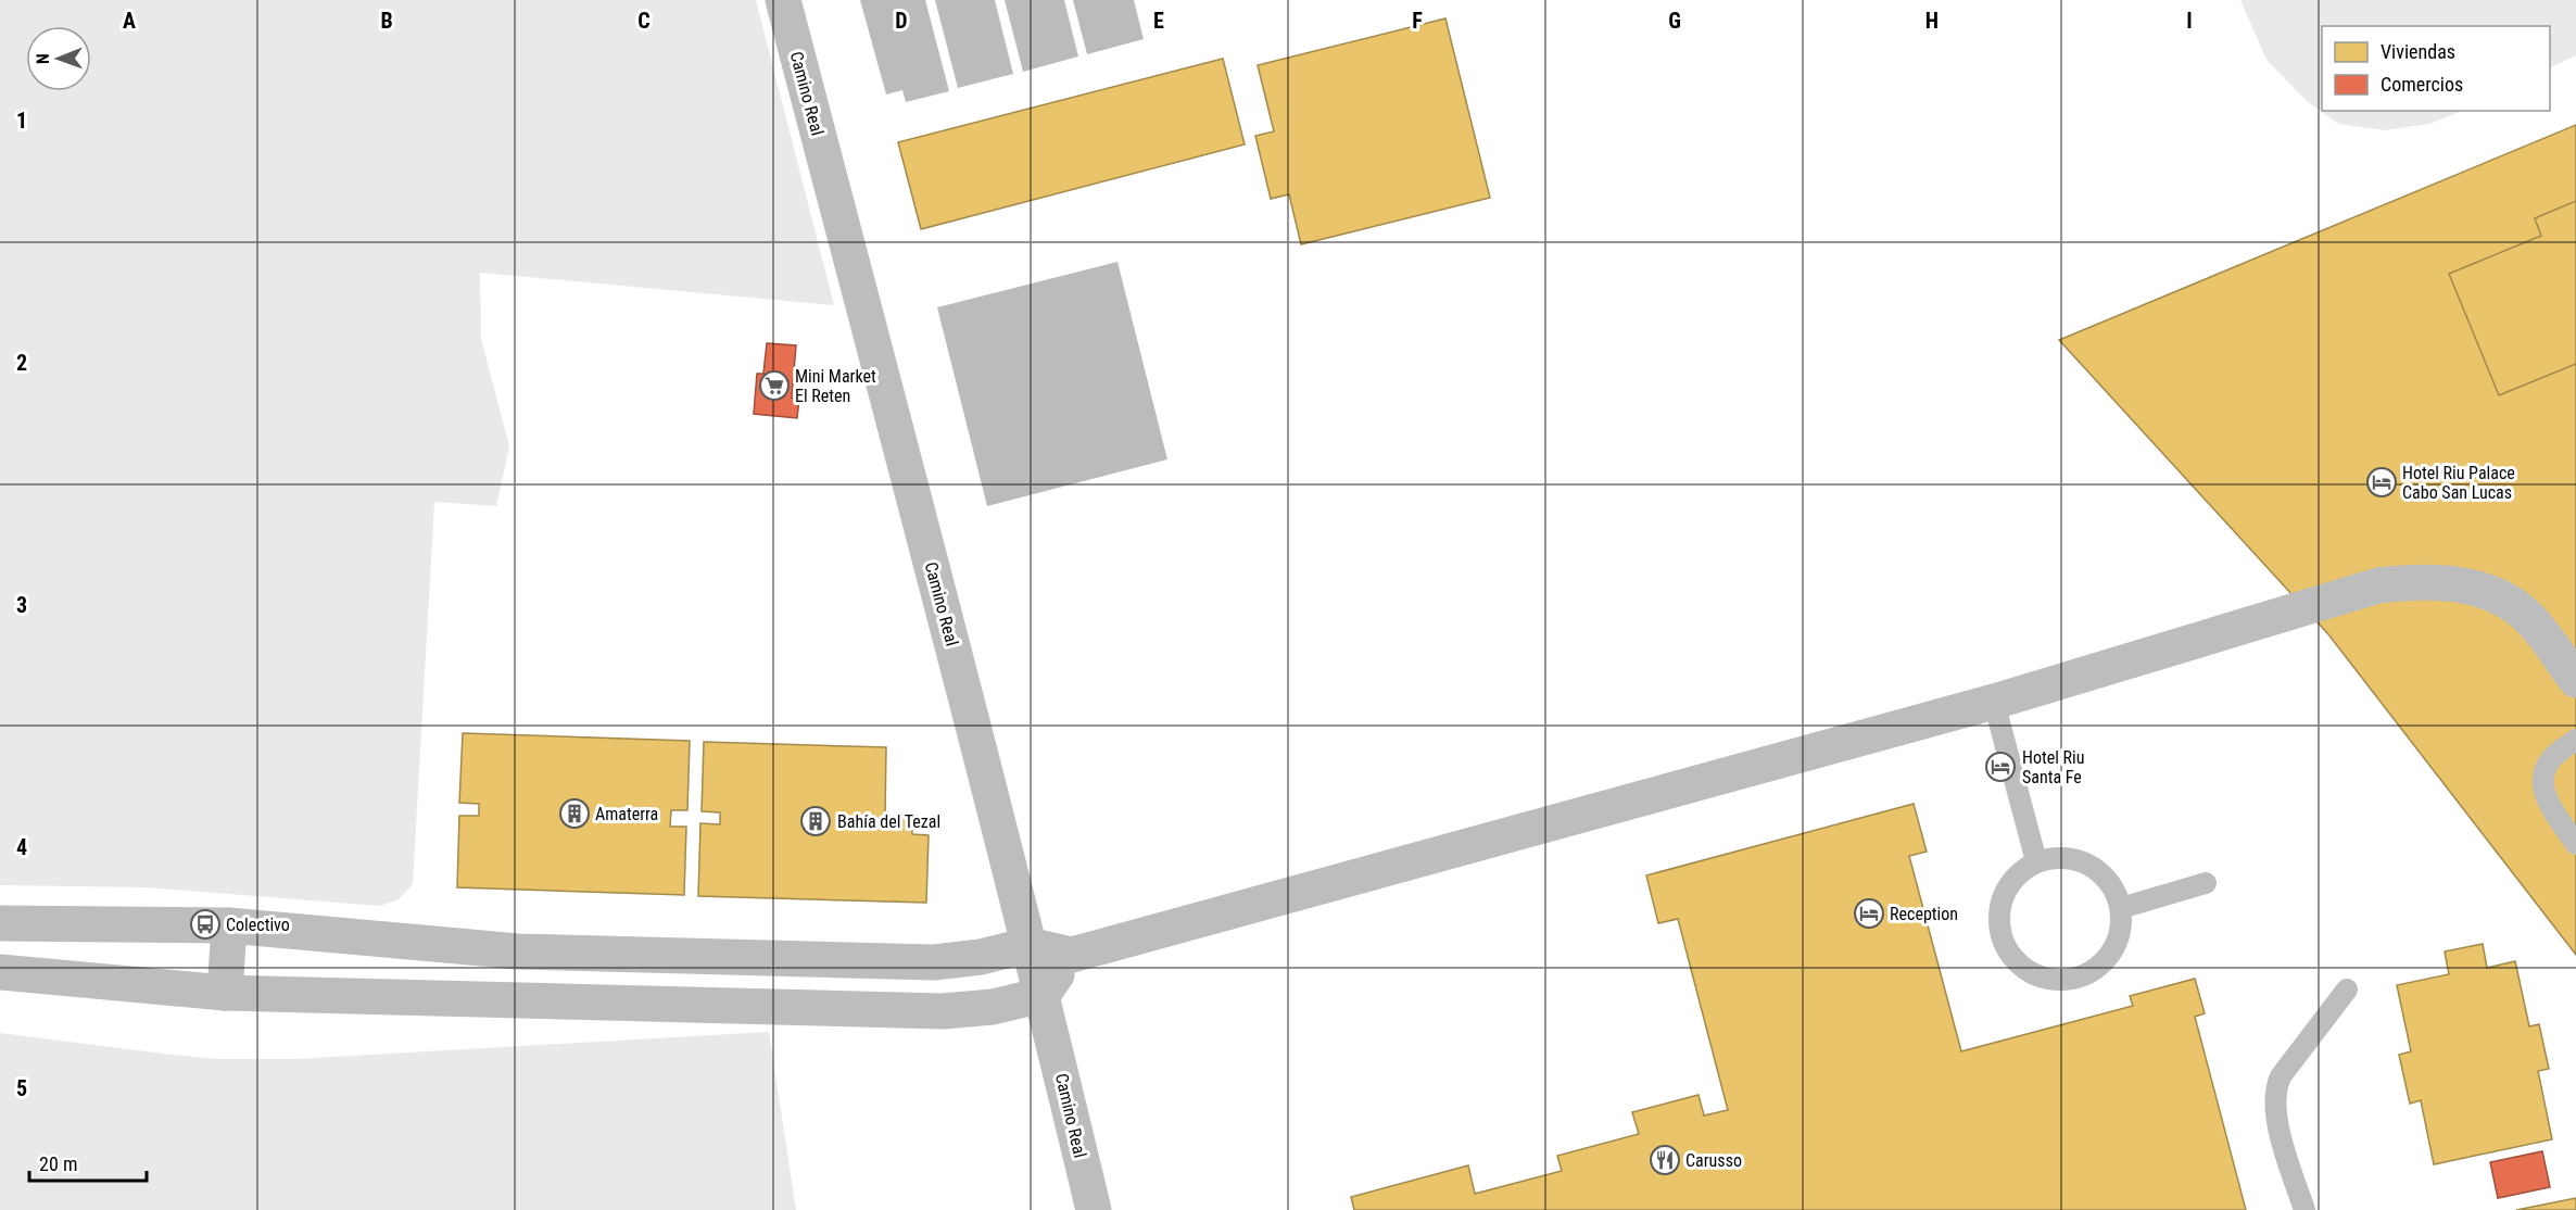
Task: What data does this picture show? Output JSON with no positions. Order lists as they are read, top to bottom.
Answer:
{
  "streets": {
    "street": ["Camino Real"]
  },
  "places": {
    "supermarket": ["Mini Market El Reten"],
    "hotel": ["Hotel Riu Palace Cabo San Lucas", "Hotel Riu Santa Fe", "Reception"],
    "building": ["Amaterra", "Bahía del Tezal"],
    "bus stop": ["Colectivo"],
    "restaurant": ["Carusso"]
  },
  "legend": ["Viviendas", "Comercios"],
  "scale_bar": "20 m",
  "north": "left",
  "grid": {
    "columns": [
      "A",
      "B",
      "C",
      "D",
      "E",
      "F",
      "G",
      "H",
      "I"
    ],
    "rows": [
      "1",
      "2",
      "3",
      "4",
      "5"
    ]
  }
}
